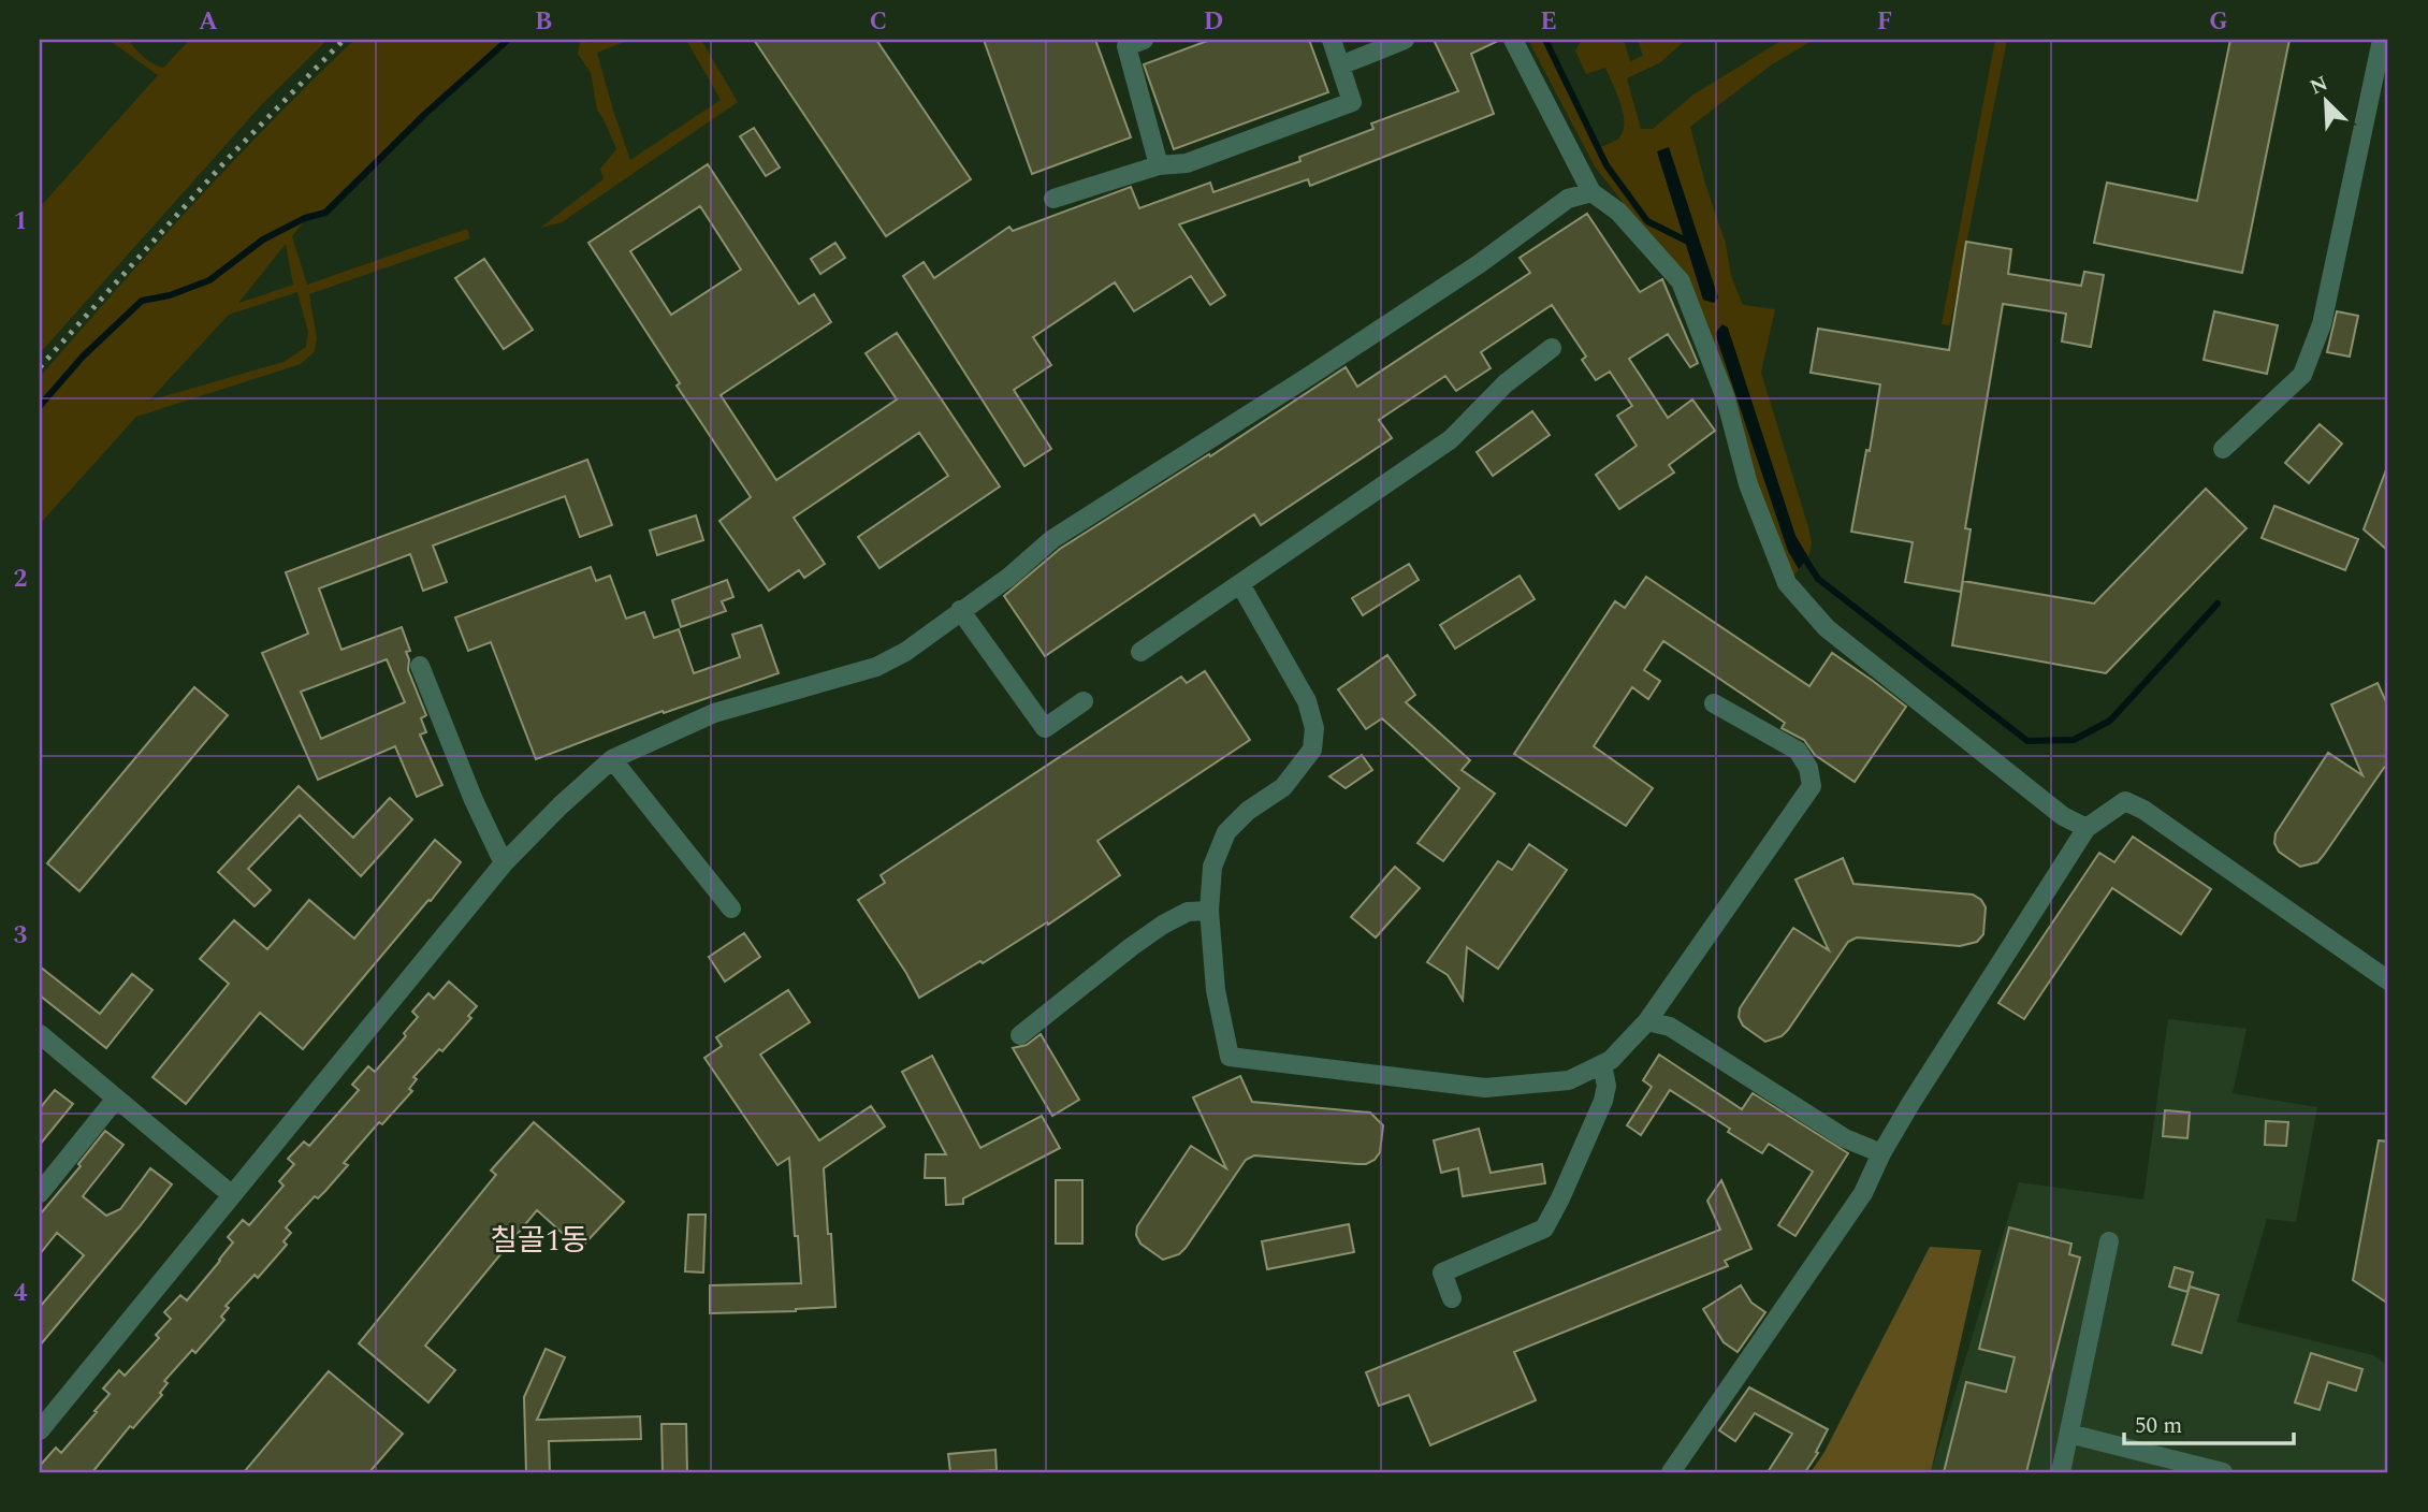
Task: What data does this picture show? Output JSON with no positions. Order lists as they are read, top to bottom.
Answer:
{
  "districts": ["칠골1동"],
  "scale_bar": "50 m",
  "north": "top left",
  "grid": {
    "columns": [
      "A",
      "B",
      "C",
      "D",
      "E",
      "F",
      "G"
    ],
    "rows": [
      "1",
      "2",
      "3",
      "4"
    ]
  }
}
